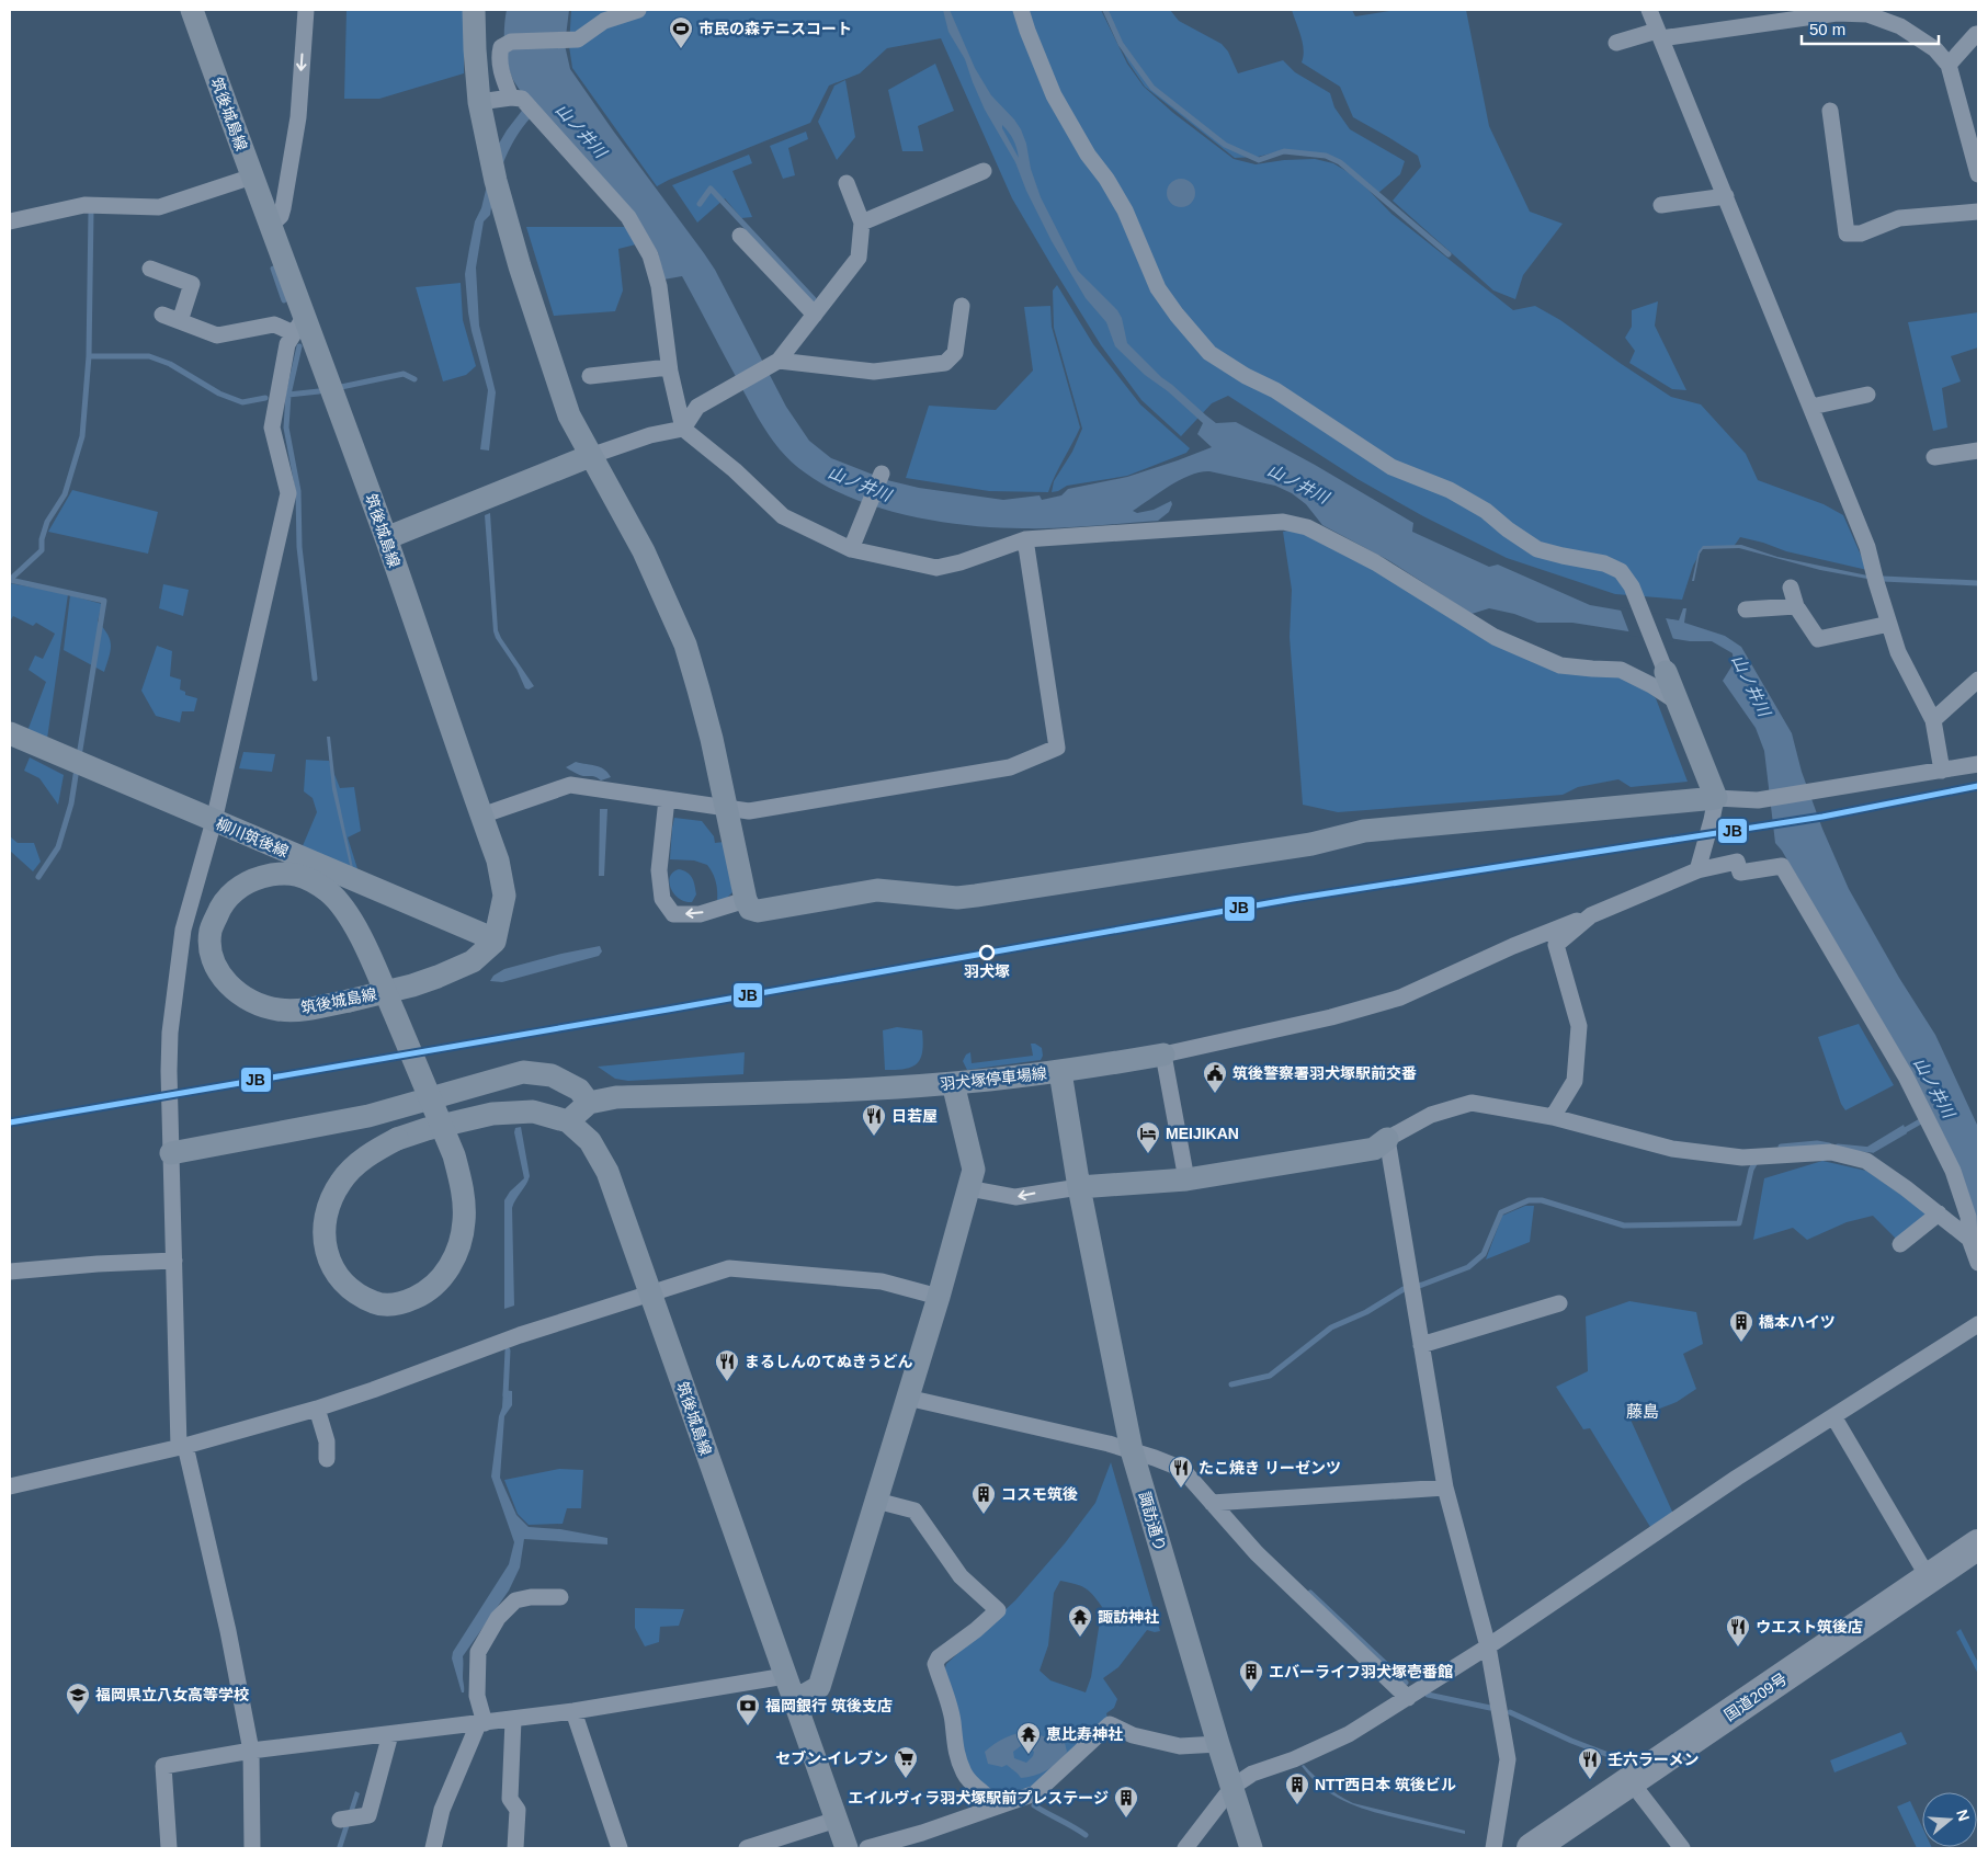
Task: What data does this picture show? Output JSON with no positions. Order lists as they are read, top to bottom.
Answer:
{
  "streets": {
    "highway": ["国道209号"],
    "main road": [
      "筑後城島線",
      "柳川筑後線",
      "羽犬塚停車場線",
      "諏訪通り"
    ]
  },
  "crossings": [
    ["筑後城島線", "柳川筑後線"],
    ["筑後城島線", "羽犬塚停車場線"],
    ["羽犬塚停車場線", "諏訪通り"]
  ],
  "districts": ["藤島"],
  "water": ["山ノ井川"],
  "places": {
    "sports": ["市民の森テニスコート"],
    "other": ["羽犬塚"],
    "public building": ["筑後警察署羽犬塚駅前交番"],
    "restaurant": [
      "日若屋",
      "まるしんのてぬきうどん",
      "たこ焼き リーゼンツ",
      "ウエスト筑後店",
      "壬六ラーメン"
    ],
    "hotel": ["MEIJIKAN"],
    "building": [
      "橋本ハイツ",
      "コスモ筑後",
      "エバーライフ羽犬塚壱番館",
      "NTT西日本 筑後ビル",
      "エイルヴィラ羽犬塚駅前プレステージ"
    ],
    "temple": ["諏訪神社", "恵比寿神社"],
    "school or university": ["福岡県立八女高等学校"],
    "bank": ["福岡銀行 筑後支店"],
    "supermarket": ["セブン-イレブン"]
  },
  "lines": ["transit line JB"],
  "scale_bar": "50 m",
  "north": "right"
}
